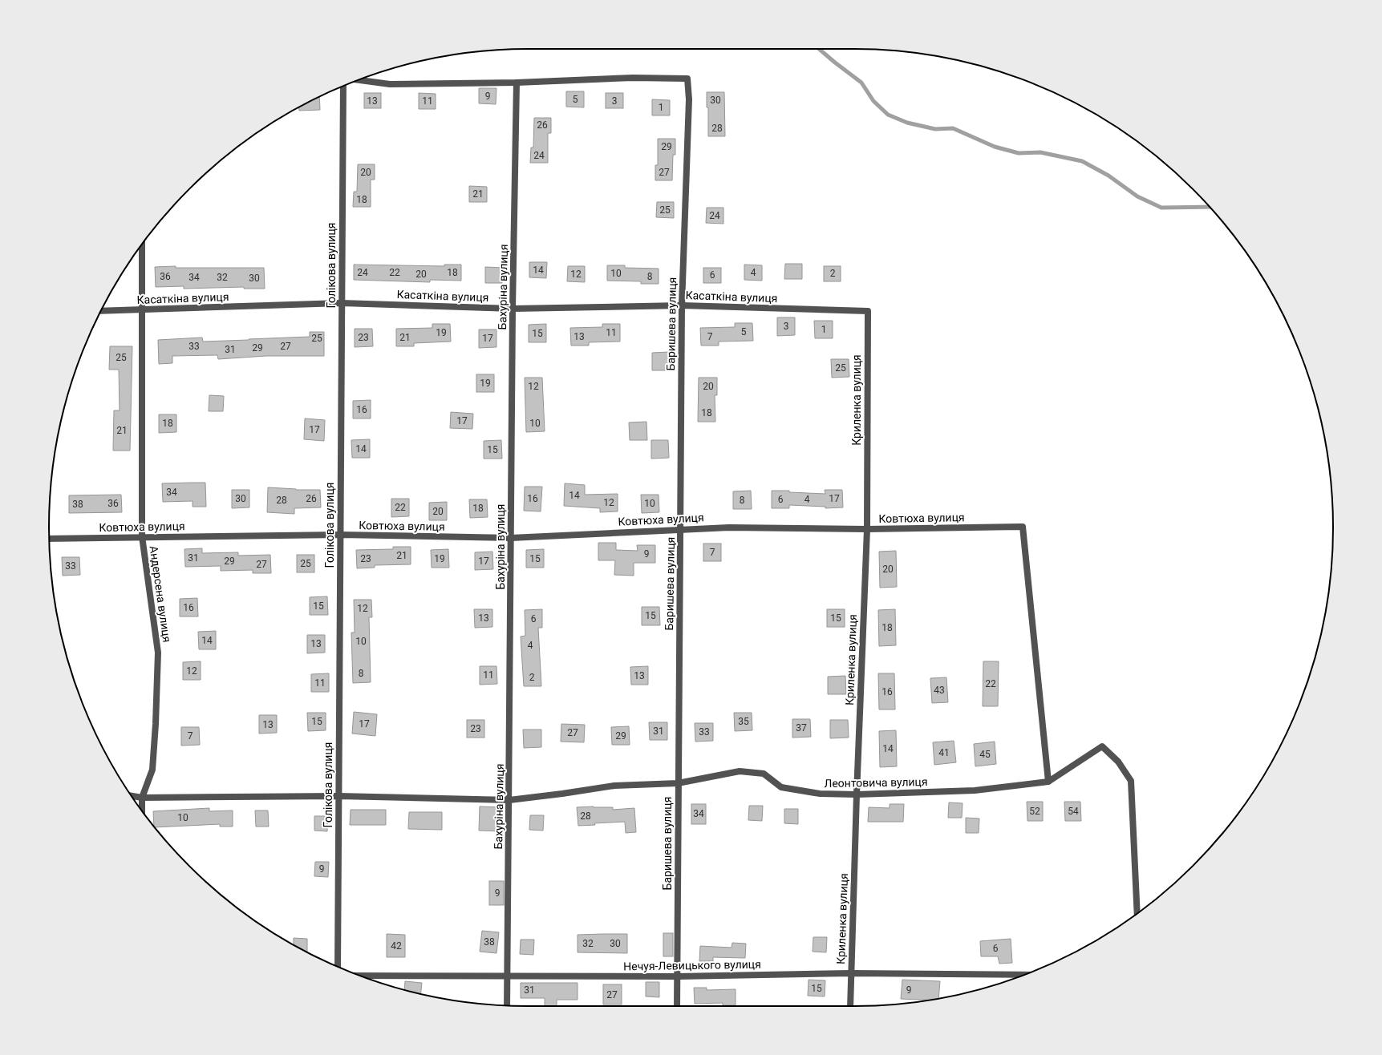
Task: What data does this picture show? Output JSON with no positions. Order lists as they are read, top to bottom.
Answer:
{
  "streets": {
    "street": [
      "Голікова вулиця",
      "Бахуріна вулиця",
      "Касаткіна вулиця",
      "Баришева вулиця",
      "Криленка вулиця",
      "Ковтюха вулиця",
      "Андерсена вулиця",
      "Леонтовича вулиця",
      "Нечуя-Левицького вулиця"
    ]
  },
  "crossings": [
    ["Голікова вулиця", "Касаткіна вулиця"],
    ["Голікова вулиця", "Ковтюха вулиця"],
    ["Голікова вулиця", "Леонтовича вулиця"],
    ["Бахуріна вулиця", "Касаткіна вулиця"],
    ["Бахуріна вулиця", "Баришева вулиця"],
    ["Бахуріна вулиця", "Ковтюха вулиця"],
    ["Бахуріна вулиця", "Леонтовича вулиця"],
    ["Бахуріна вулиця", "Нечуя-Левицького вулиця"],
    ["Касаткіна вулиця", "Баришева вулиця"],
    ["Касаткіна вулиця", "Криленка вулиця"],
    ["Касаткіна вулиця", "Андерсена вулиця"],
    ["Баришева вулиця", "Ковтюха вулиця"],
    ["Баришева вулиця", "Леонтовича вулиця"],
    ["Баришева вулиця", "Нечуя-Левицького вулиця"],
    ["Криленка вулиця", "Ковтюха вулиця"],
    ["Криленка вулиця", "Леонтовича вулиця"],
    ["Криленка вулиця", "Нечуя-Левицького вулиця"],
    ["Ковтюха вулиця", "Андерсена вулиця"],
    ["Ковтюха вулиця", "Леонтовича вулиця"],
    ["Андерсена вулиця", "Леонтовича вулиця"]
  ],
  "house_numbers": [
    "9",
    "5",
    "30",
    "13",
    "11",
    "3",
    "1",
    "26",
    "28",
    "29",
    "24",
    "20",
    "27",
    "21",
    "18",
    "25",
    "24",
    "14",
    "24",
    "22",
    "18",
    "4",
    "10",
    "2",
    "20",
    "12",
    "6",
    "36",
    "8",
    "34",
    "32",
    "30",
    "3",
    "1",
    "5",
    "19",
    "11",
    "15",
    "13",
    "7",
    "23",
    "21",
    "25",
    "17",
    "33",
    "27",
    "29",
    "31",
    "25",
    "25",
    "19",
    "12",
    "20",
    "16",
    "18",
    "17",
    "18",
    "10",
    "17",
    "21",
    "14",
    "15",
    "34",
    "14",
    "30",
    "26",
    "16",
    "17",
    "6",
    "4",
    "28",
    "8",
    "12",
    "36",
    "10",
    "38",
    "22",
    "18",
    "20",
    "7",
    "9",
    "21",
    "31",
    "23",
    "19",
    "15",
    "29",
    "17",
    "25",
    "27",
    "33",
    "20",
    "15",
    "16",
    "12",
    "15",
    "13",
    "15",
    "6",
    "18",
    "14",
    "10",
    "13",
    "4",
    "12",
    "8",
    "11",
    "13",
    "2",
    "11",
    "22",
    "43",
    "16",
    "15",
    "35",
    "17",
    "13",
    "37",
    "23",
    "31",
    "33",
    "27",
    "7",
    "29",
    "14",
    "41",
    "45",
    "52",
    "54",
    "34",
    "28",
    "10",
    "9",
    "9",
    "38",
    "32",
    "30",
    "42",
    "6",
    "15",
    "31",
    "9",
    "27"
  ]
}
